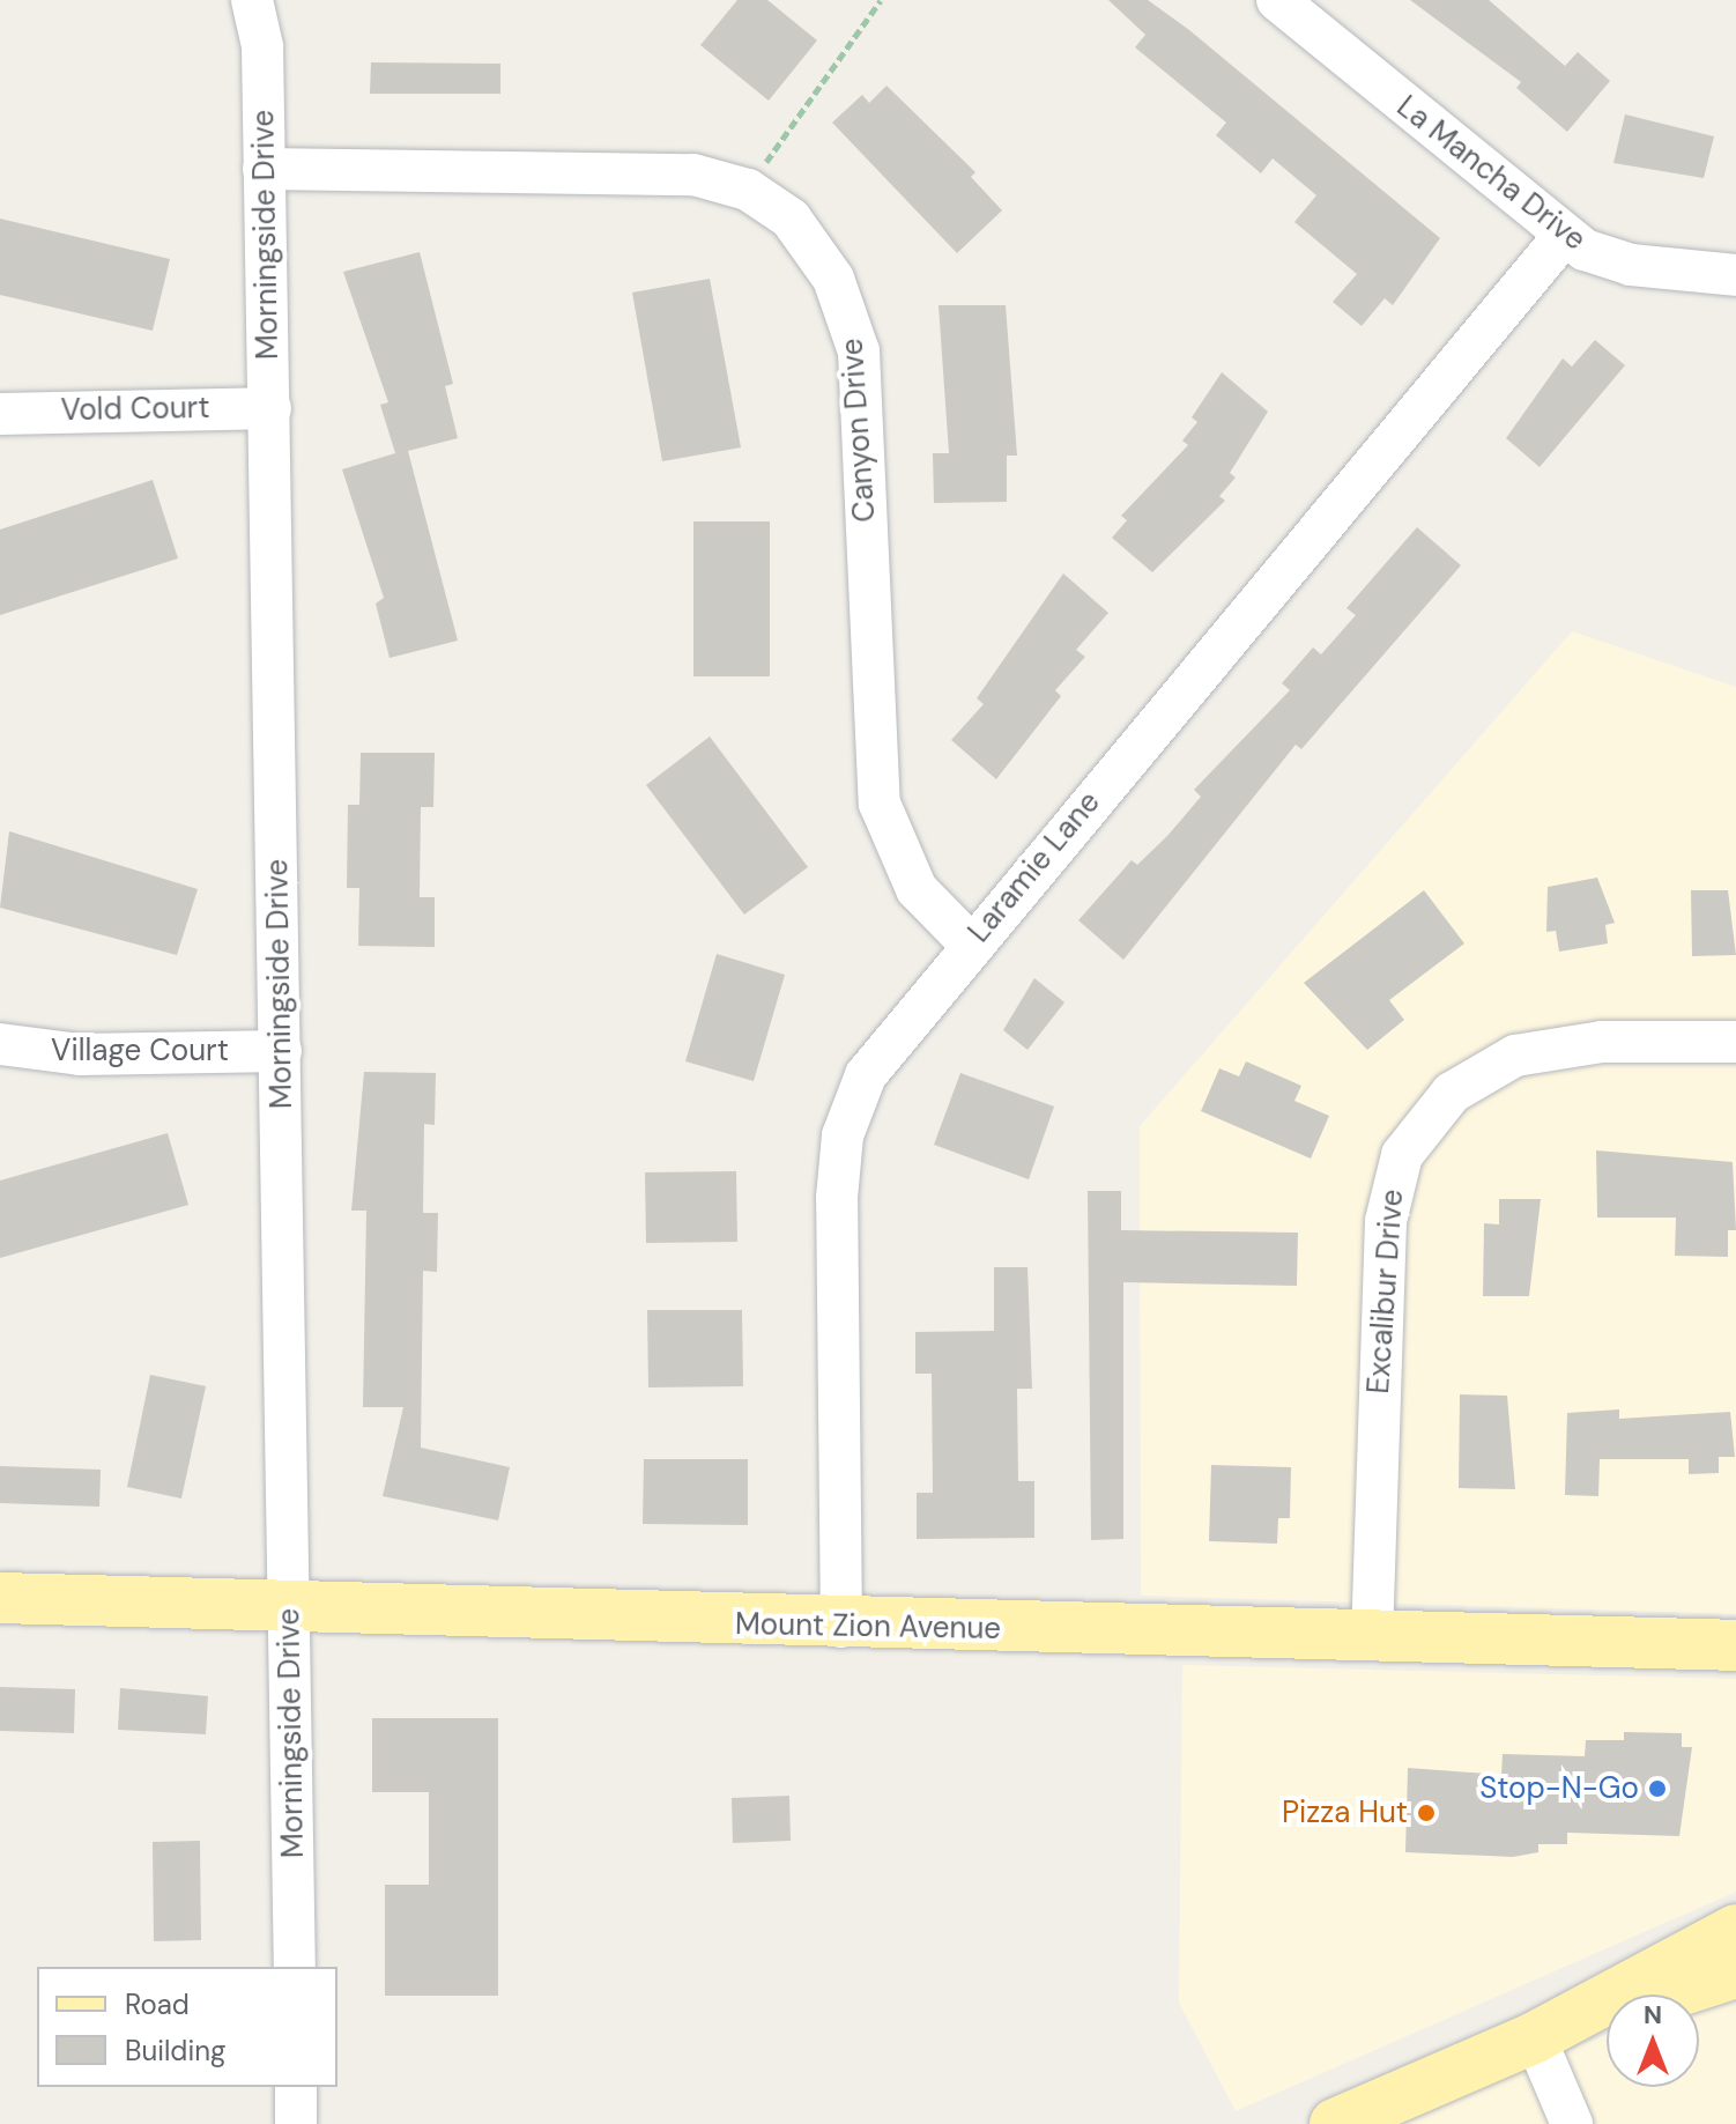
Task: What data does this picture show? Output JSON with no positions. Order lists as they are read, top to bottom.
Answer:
{
  "streets": {
    "main road": ["Mount Zion Avenue"],
    "street": [
      "La Mancha Drive",
      "Morningside Drive",
      "Vold Court",
      "Canyon Drive",
      "Laramie Lane",
      "Village Court",
      "Excalibur Drive"
    ]
  },
  "crossings": [
    ["La Mancha Drive", "Laramie Lane"],
    ["Morningside Drive", "Vold Court"],
    ["Morningside Drive", "Village Court"],
    ["Morningside Drive", "Mount Zion Avenue"],
    ["Canyon Drive", "Laramie Lane"],
    ["Laramie Lane", "Mount Zion Avenue"],
    ["Excalibur Drive", "Mount Zion Avenue"]
  ],
  "places": ["Stop-N-Go", "Pizza Hut"],
  "legend": ["Road", "Building"],
  "north": "top"
}
